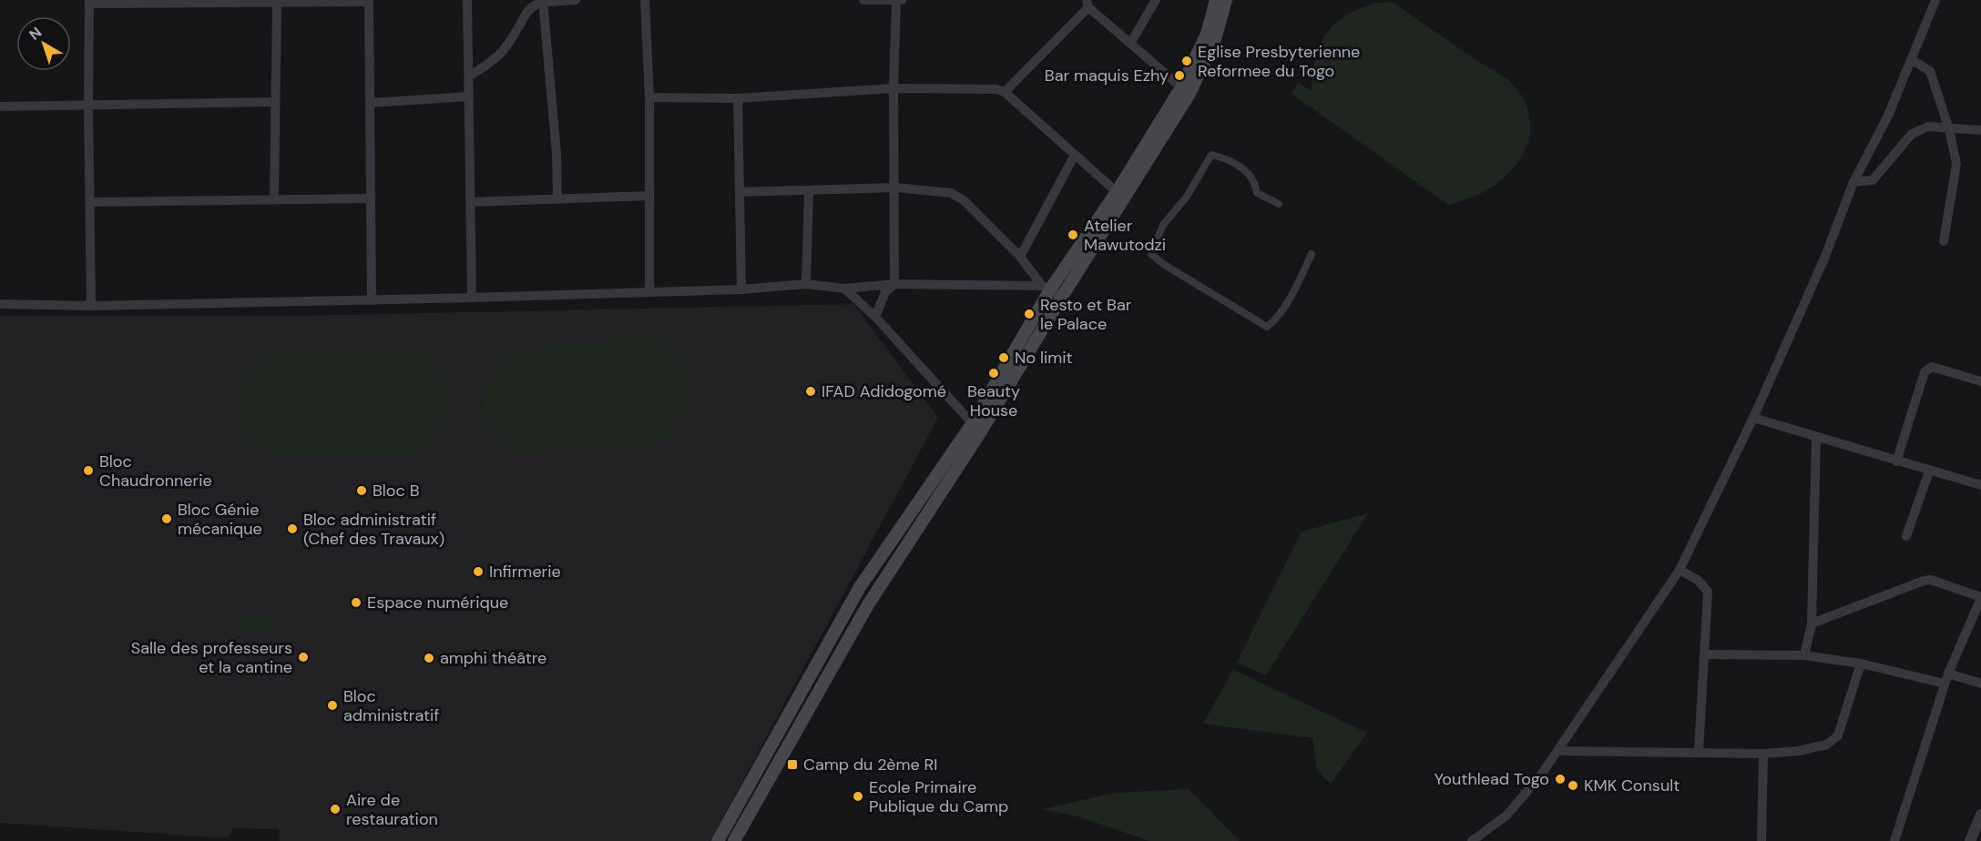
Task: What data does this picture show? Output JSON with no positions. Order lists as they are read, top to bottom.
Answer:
{
  "places": {
    "other": [
      "Eglise Presbyterienne Reformee du Togo",
      "Bar maquis Ezhy",
      "Atelier Mawutodzi",
      "Resto et Bar le Palace",
      "No limit",
      "Beauty House",
      "IFAD Adidogomé",
      "Bloc Chaudronnerie",
      "Bloc B",
      "Bloc Génie mécanique",
      "Bloc administratif (Chef des Travaux)",
      "Infirmerie",
      "Espace numérique",
      "Salle des professeurs et la cantine",
      "amphi théâtre",
      "Bloc administratif",
      "Youthlead Togo",
      "KMK Consult",
      "Ecole Primaire Publique du Camp",
      "Aire de restauration"
    ],
    "transit": ["Camp du 2ème RI"]
  },
  "north": "top left"
}
